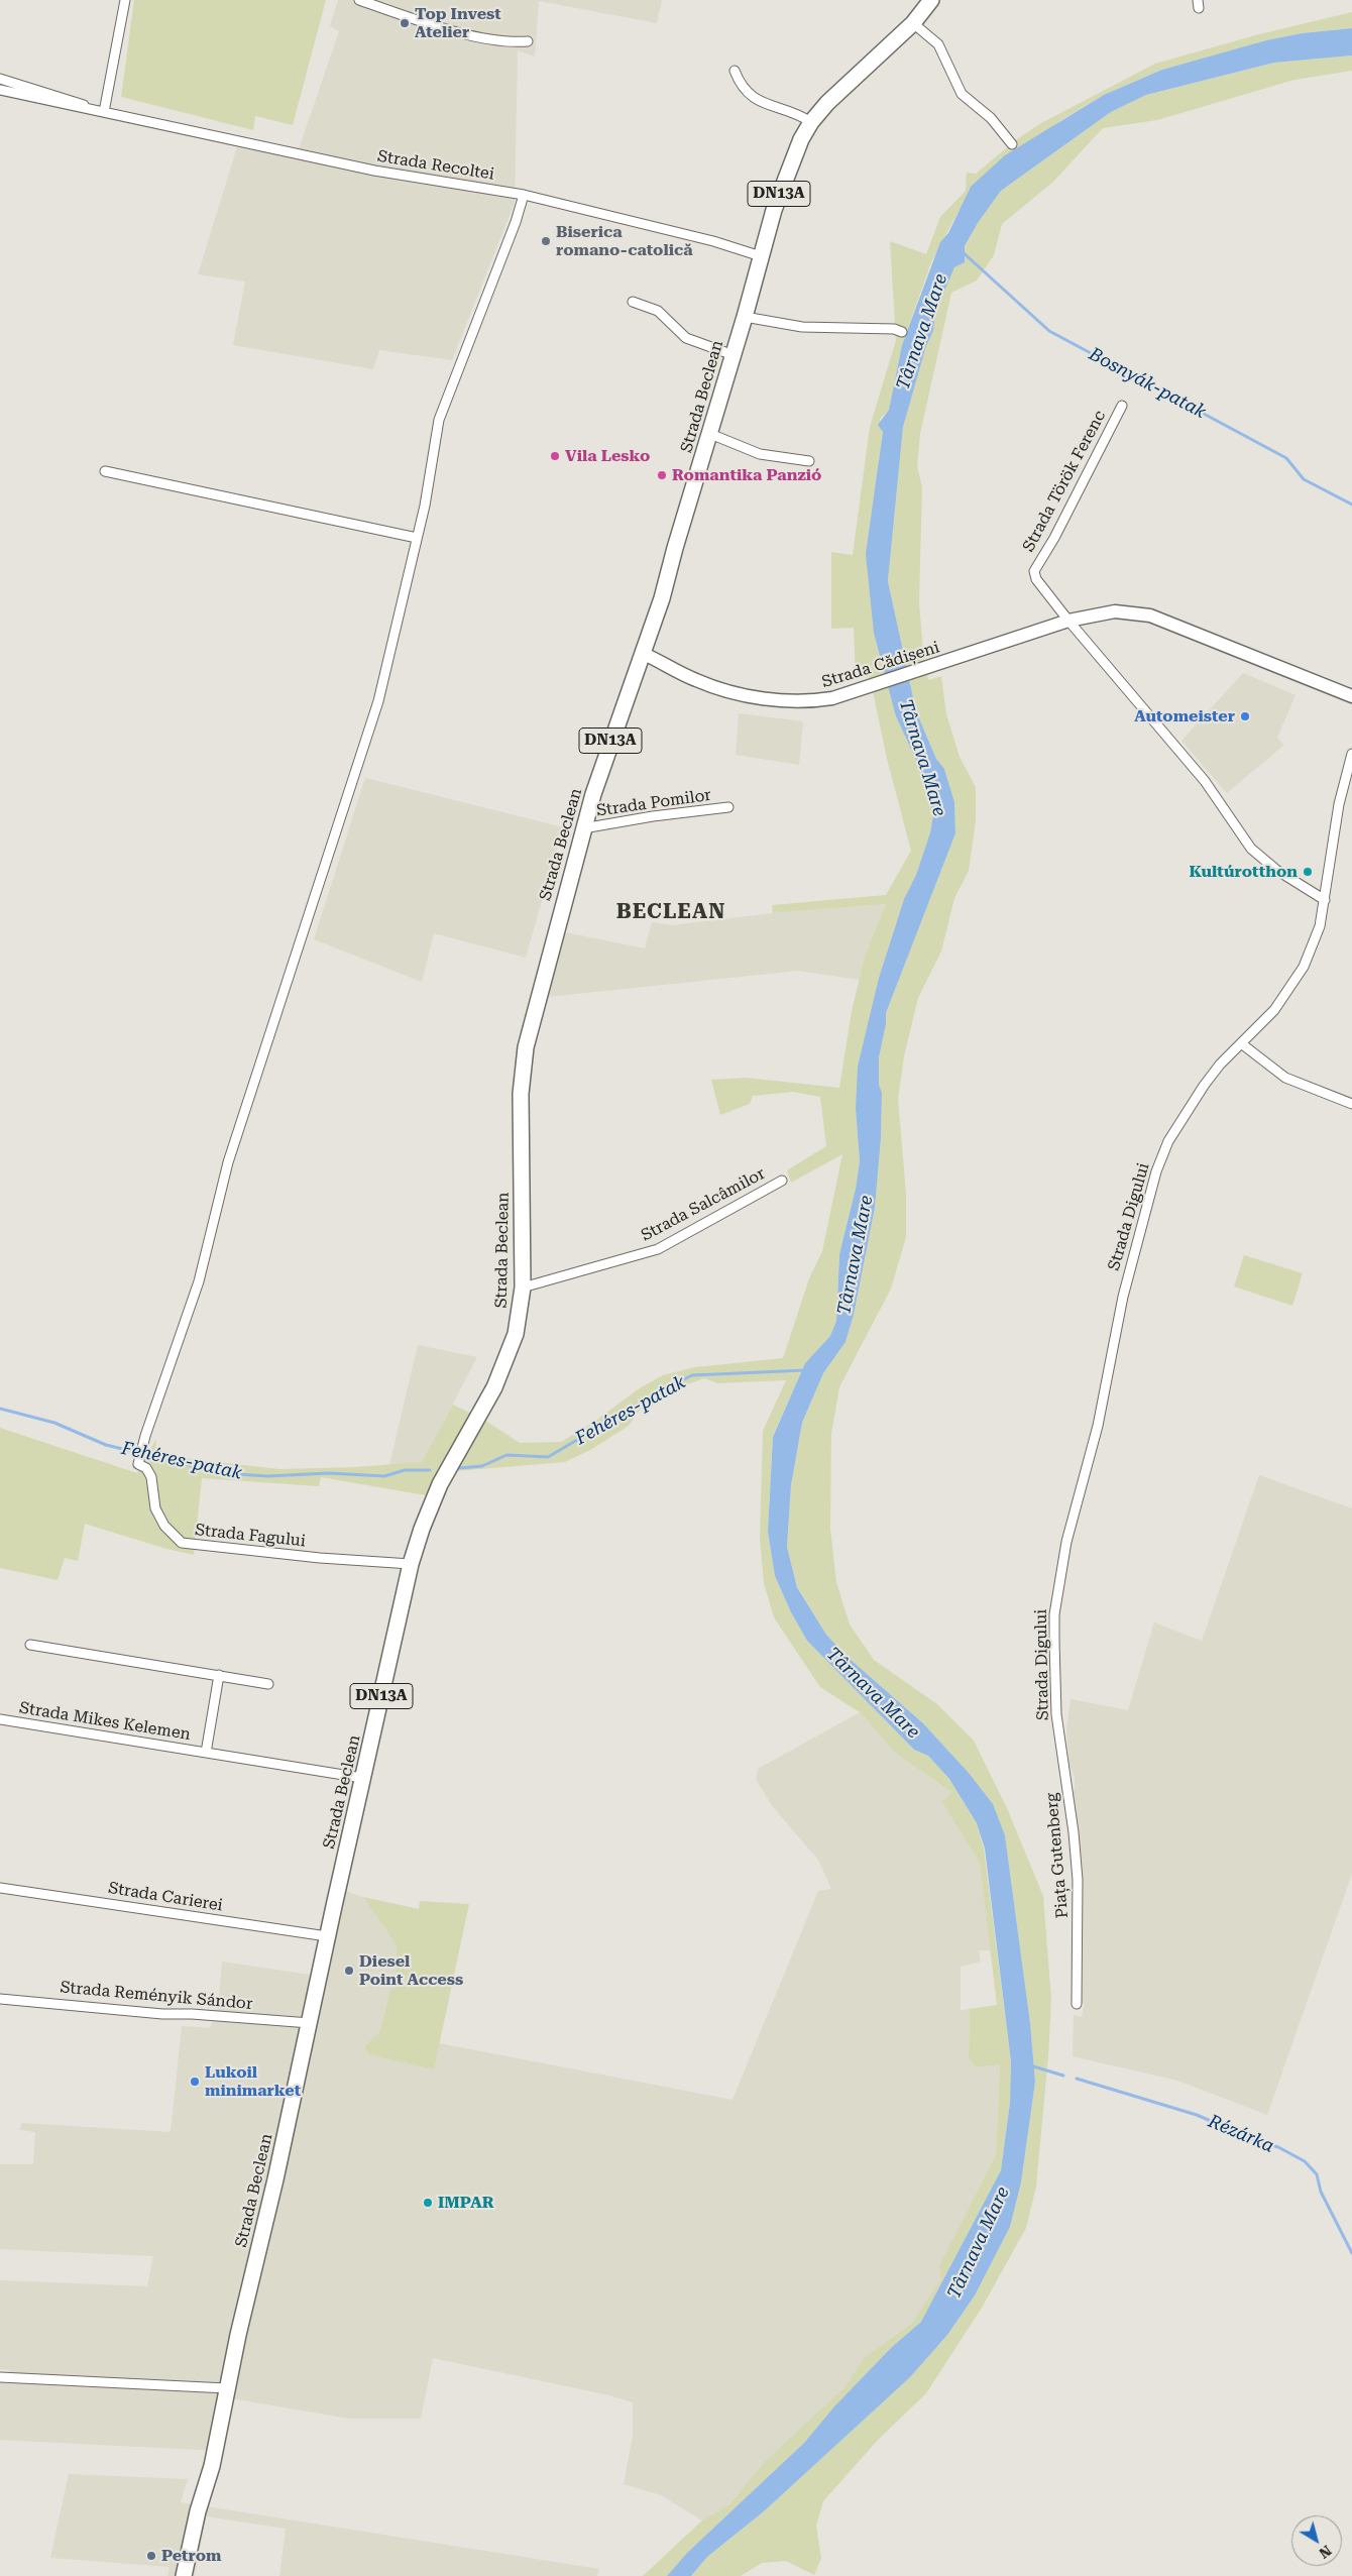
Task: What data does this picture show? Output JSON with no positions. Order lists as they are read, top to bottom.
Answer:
{
  "streets": {
    "main road": ["DN13A", "Strada Beclean", "Strada Cădișeni"],
    "street": [
      "Strada Recoltei",
      "Strada Török Ferenc",
      "Strada Pomilor",
      "Strada Salcâmilor",
      "Strada Digului",
      "Strada Fagului",
      "Strada Mikes Kelemen",
      "Piața Gutenberg",
      "Strada Carierei",
      "Strada Reményik Sándor"
    ]
  },
  "crossings": [
    ["Strada Recoltei", "Strada Beclean"],
    ["Strada Beclean", "Strada Cădișeni"],
    ["Strada Beclean", "Strada Pomilor"],
    ["Strada Beclean", "Strada Salcâmilor"],
    ["Strada Beclean", "Strada Fagului"],
    ["Strada Beclean", "Strada Mikes Kelemen"],
    ["Strada Beclean", "Strada Carierei"],
    ["Strada Beclean", "Strada Reményik Sándor"],
    ["Strada Török Ferenc", "Strada Cădișeni"],
    ["Strada Digului", "Piața Gutenberg"]
  ],
  "districts": ["BECLEAN"],
  "water": [
    "Târnava Mare",
    "Bosnyák-patak",
    "Fehéres-patak",
    "Rézárka"
  ],
  "places": [
    "Top Invest Atelier",
    "Biserica romano-catolică",
    "Vila Lesko",
    "Romantika Panzió",
    "Automeister",
    "Kultúrotthon",
    "Diesel Point Access",
    "Lukoil minimarket",
    "IMPAR",
    "Petrom"
  ],
  "north": "bottom right"
}
